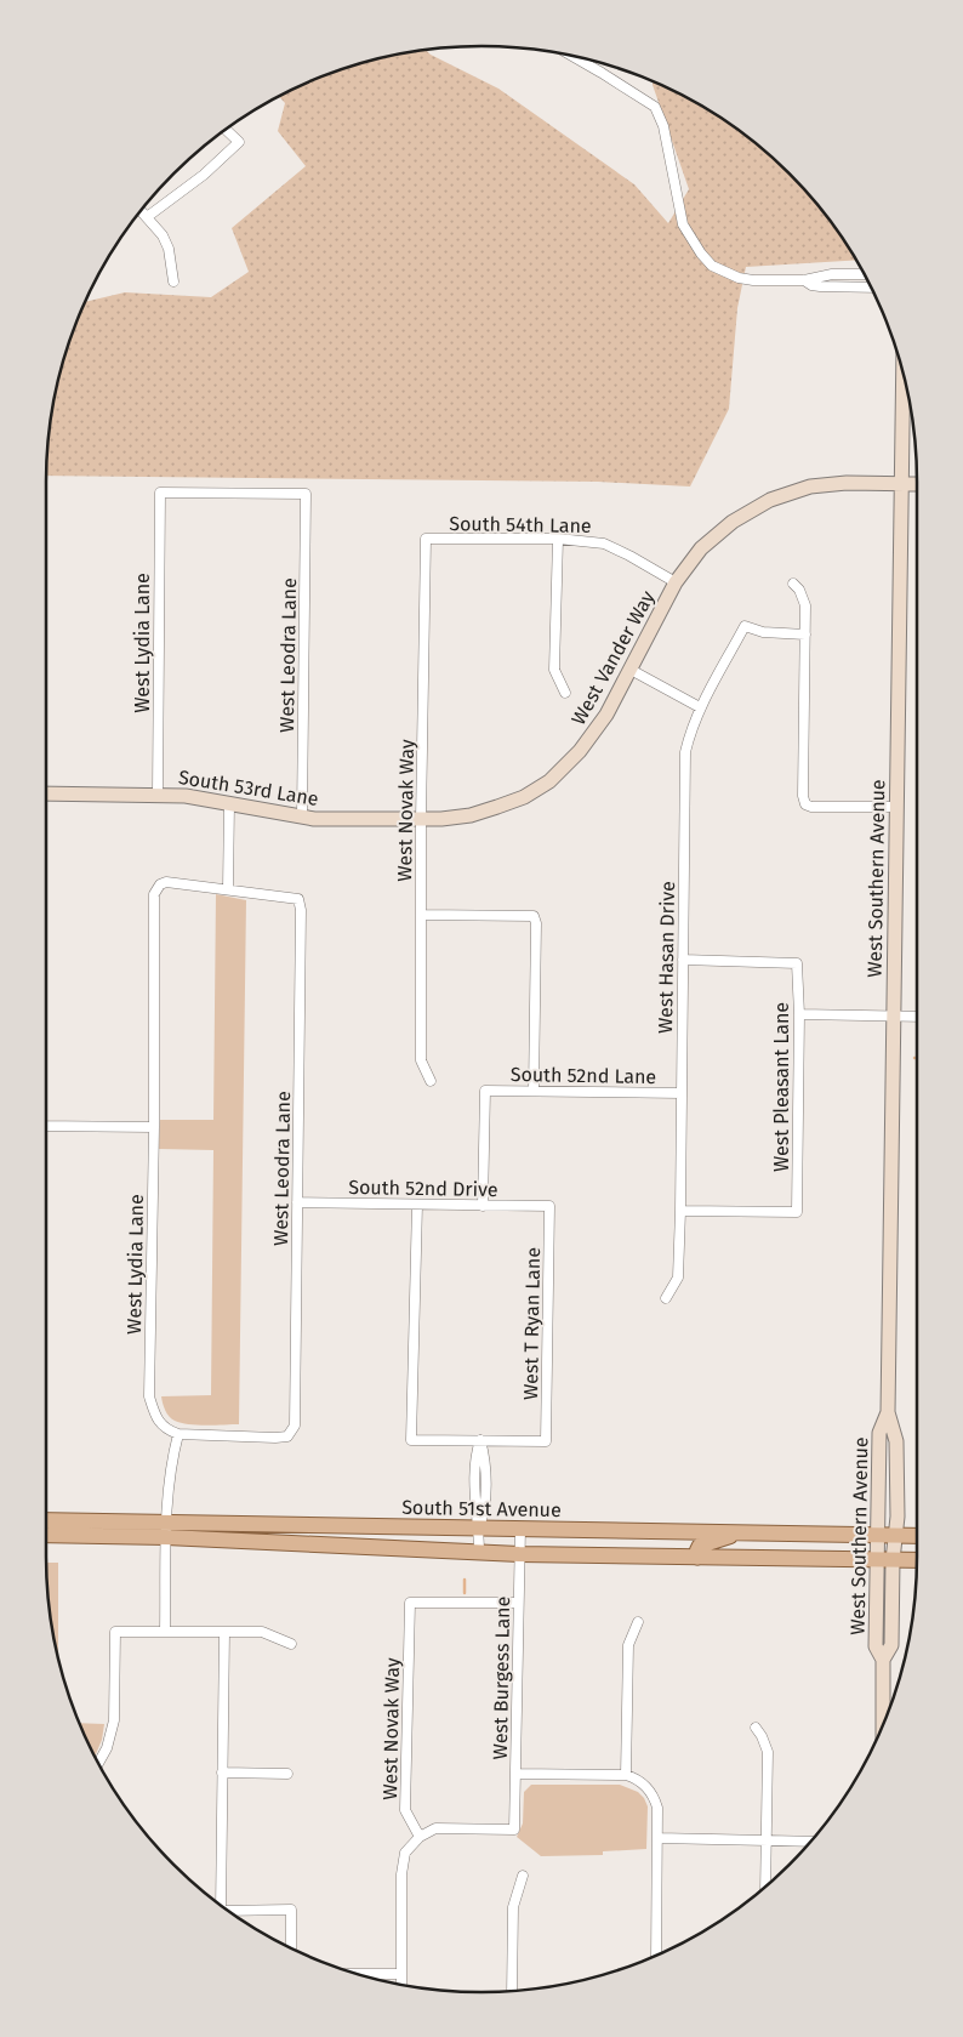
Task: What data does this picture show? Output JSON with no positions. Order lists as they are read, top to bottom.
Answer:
{
  "streets": {
    "main road": [
      "West Vander Way",
      "South 53rd Lane",
      "West Southern Avenue",
      "South 51st Avenue"
    ],
    "street": [
      "South 54th Lane",
      "West Lydia Lane",
      "West Leodra Lane",
      "West Novak Way",
      "West Hasan Drive",
      "South 52nd Lane",
      "West Pleasant Lane",
      "South 52nd Drive",
      "West T Ryan Lane",
      "West Burgess Lane"
    ]
  },
  "crossings": [
    ["South 54th Lane", "West Vander Way"],
    ["South 54th Lane", "West Novak Way"],
    ["West Lydia Lane", "West Leodra Lane"],
    ["West Lydia Lane", "South 53rd Lane"],
    ["West Leodra Lane", "South 53rd Lane"],
    ["West Leodra Lane", "South 52nd Drive"],
    ["West Vander Way", "South 53rd Lane"],
    ["West Vander Way", "West Novak Way"],
    ["West Vander Way", "West Southern Avenue"],
    ["South 53rd Lane", "West Novak Way"],
    ["West Novak Way", "West Burgess Lane"],
    ["West Southern Avenue", "South 51st Avenue"],
    ["West Hasan Drive", "South 52nd Lane"],
    ["West Hasan Drive", "West Pleasant Lane"],
    ["South 52nd Lane", "South 52nd Drive"],
    ["South 52nd Drive", "West T Ryan Lane"],
    ["South 51st Avenue", "West Burgess Lane"]
  ]
}
